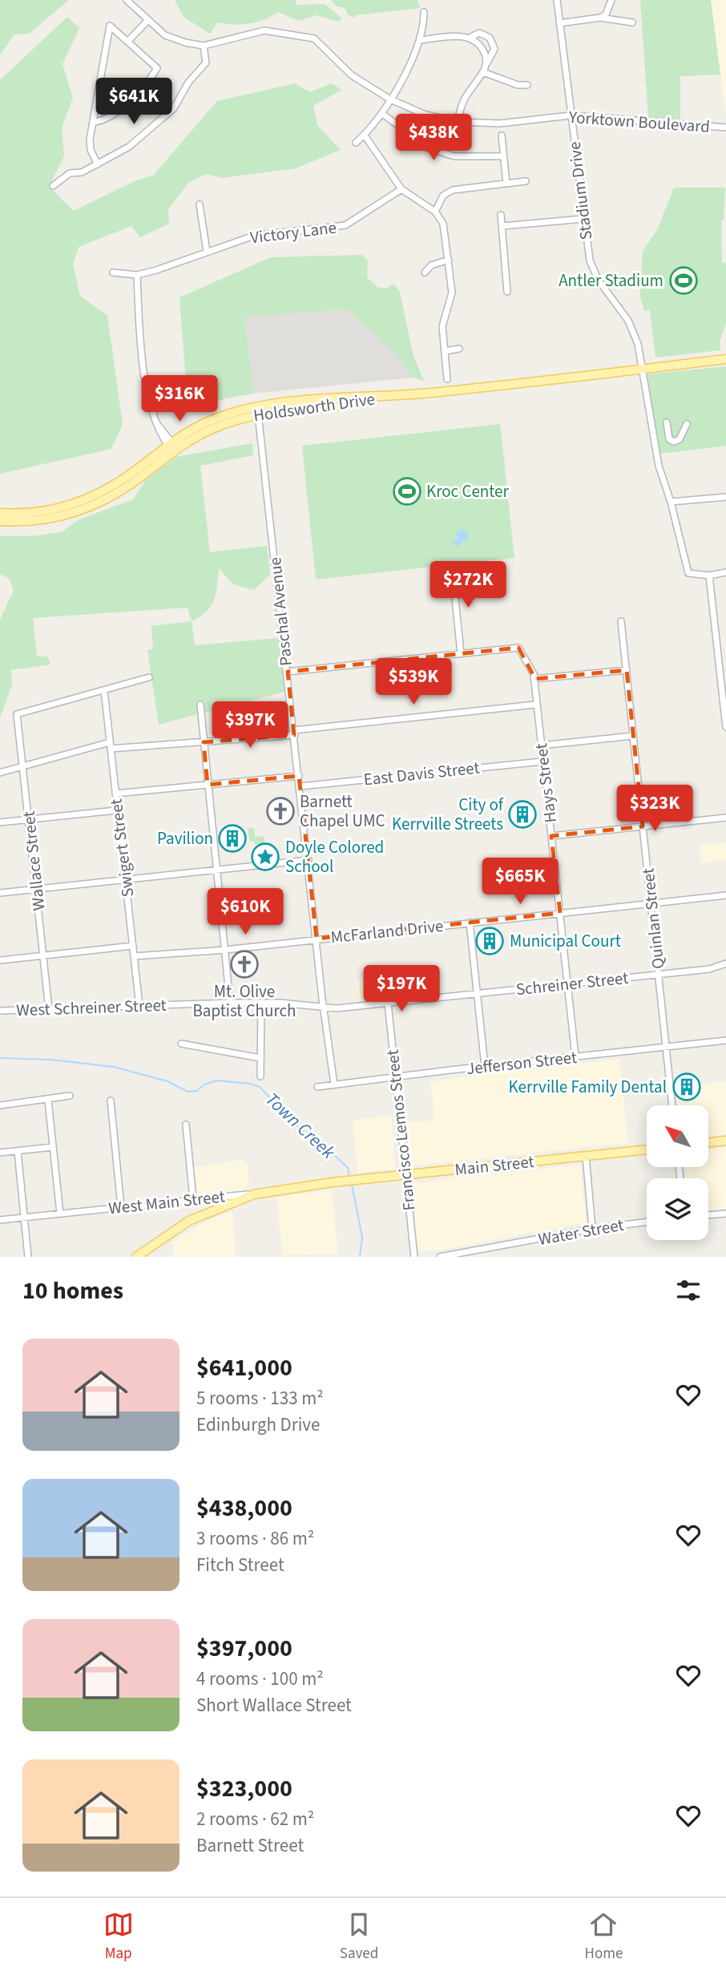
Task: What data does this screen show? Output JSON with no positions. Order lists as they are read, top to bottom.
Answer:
{
  "streets": {
    "main road": ["Holdsworth Drive", "Main Street", "West Main Street"],
    "street": [
      "Yorktown Boulevard",
      "Stadium Drive",
      "Victory Lane",
      "Paschal Avenue",
      "East Davis Street",
      "Hays Street",
      "Swigert Street",
      "Wallace Street",
      "Quinlan Street",
      "McFarland Drive",
      "Schreiner Street",
      "West Schreiner Street",
      "Jefferson Street",
      "Francisco Lemos Street",
      "Water Street"
    ]
  },
  "crossings": [
    ["Yorktown Boulevard", "Stadium Drive"],
    ["Stadium Drive", "Holdsworth Drive"],
    ["Holdsworth Drive", "Paschal Avenue"],
    ["Paschal Avenue", "East Davis Street"],
    ["Paschal Avenue", "McFarland Drive"],
    ["Paschal Avenue", "West Schreiner Street"],
    ["Paschal Avenue", "Jefferson Street"],
    ["East Davis Street", "Hays Street"],
    ["Hays Street", "McFarland Drive"],
    ["Hays Street", "Schreiner Street"],
    ["Hays Street", "Jefferson Street"],
    ["Swigert Street", "Wallace Street"],
    ["Swigert Street", "McFarland Drive"],
    ["Swigert Street", "West Schreiner Street"],
    ["Wallace Street", "West Schreiner Street"],
    ["Quinlan Street", "McFarland Drive"],
    ["Quinlan Street", "Schreiner Street"],
    ["Quinlan Street", "Jefferson Street"],
    ["Schreiner Street", "West Schreiner Street"],
    ["West Schreiner Street", "Francisco Lemos Street"],
    ["Jefferson Street", "Francisco Lemos Street"],
    ["Francisco Lemos Street", "Main Street"],
    ["Main Street", "West Main Street"]
  ],
  "water": ["Town Creek"],
  "places": {
    "sports": ["Antler Stadium", "Kroc Center"],
    "church": ["Barnett Chapel UMC", "Mt. Olive Baptist Church"],
    "building": [
      "City of Kerrville Streets",
      "Pavilion",
      "Municipal Court",
      "Kerrville Family Dental"
    ],
    "place": ["Doyle Colored School"]
  },
  "north": "top left",
  "page": {
    "price": [
      "$641K",
      "$438K",
      "$316K",
      "$272K",
      "$539K",
      "$397K",
      "$323K",
      "$665K",
      "$610K",
      "$197K"
    ],
    "heading": "10 homes",
    "list": [
      {
        "name": "$641,000",
        "note": "5 rooms · 133 m² · Edinburgh Drive"
      },
      {
        "name": "$438,000",
        "note": "3 rooms · 86 m² · Fitch Street"
      },
      {
        "name": "$397,000",
        "note": "4 rooms · 100 m² · Short Wallace Street"
      },
      {
        "name": "$323,000",
        "note": "2 rooms · 62 m² · Barnett Street"
      }
    ],
    "tabs": ["Map", "Saved", "Home"]
  }
}
